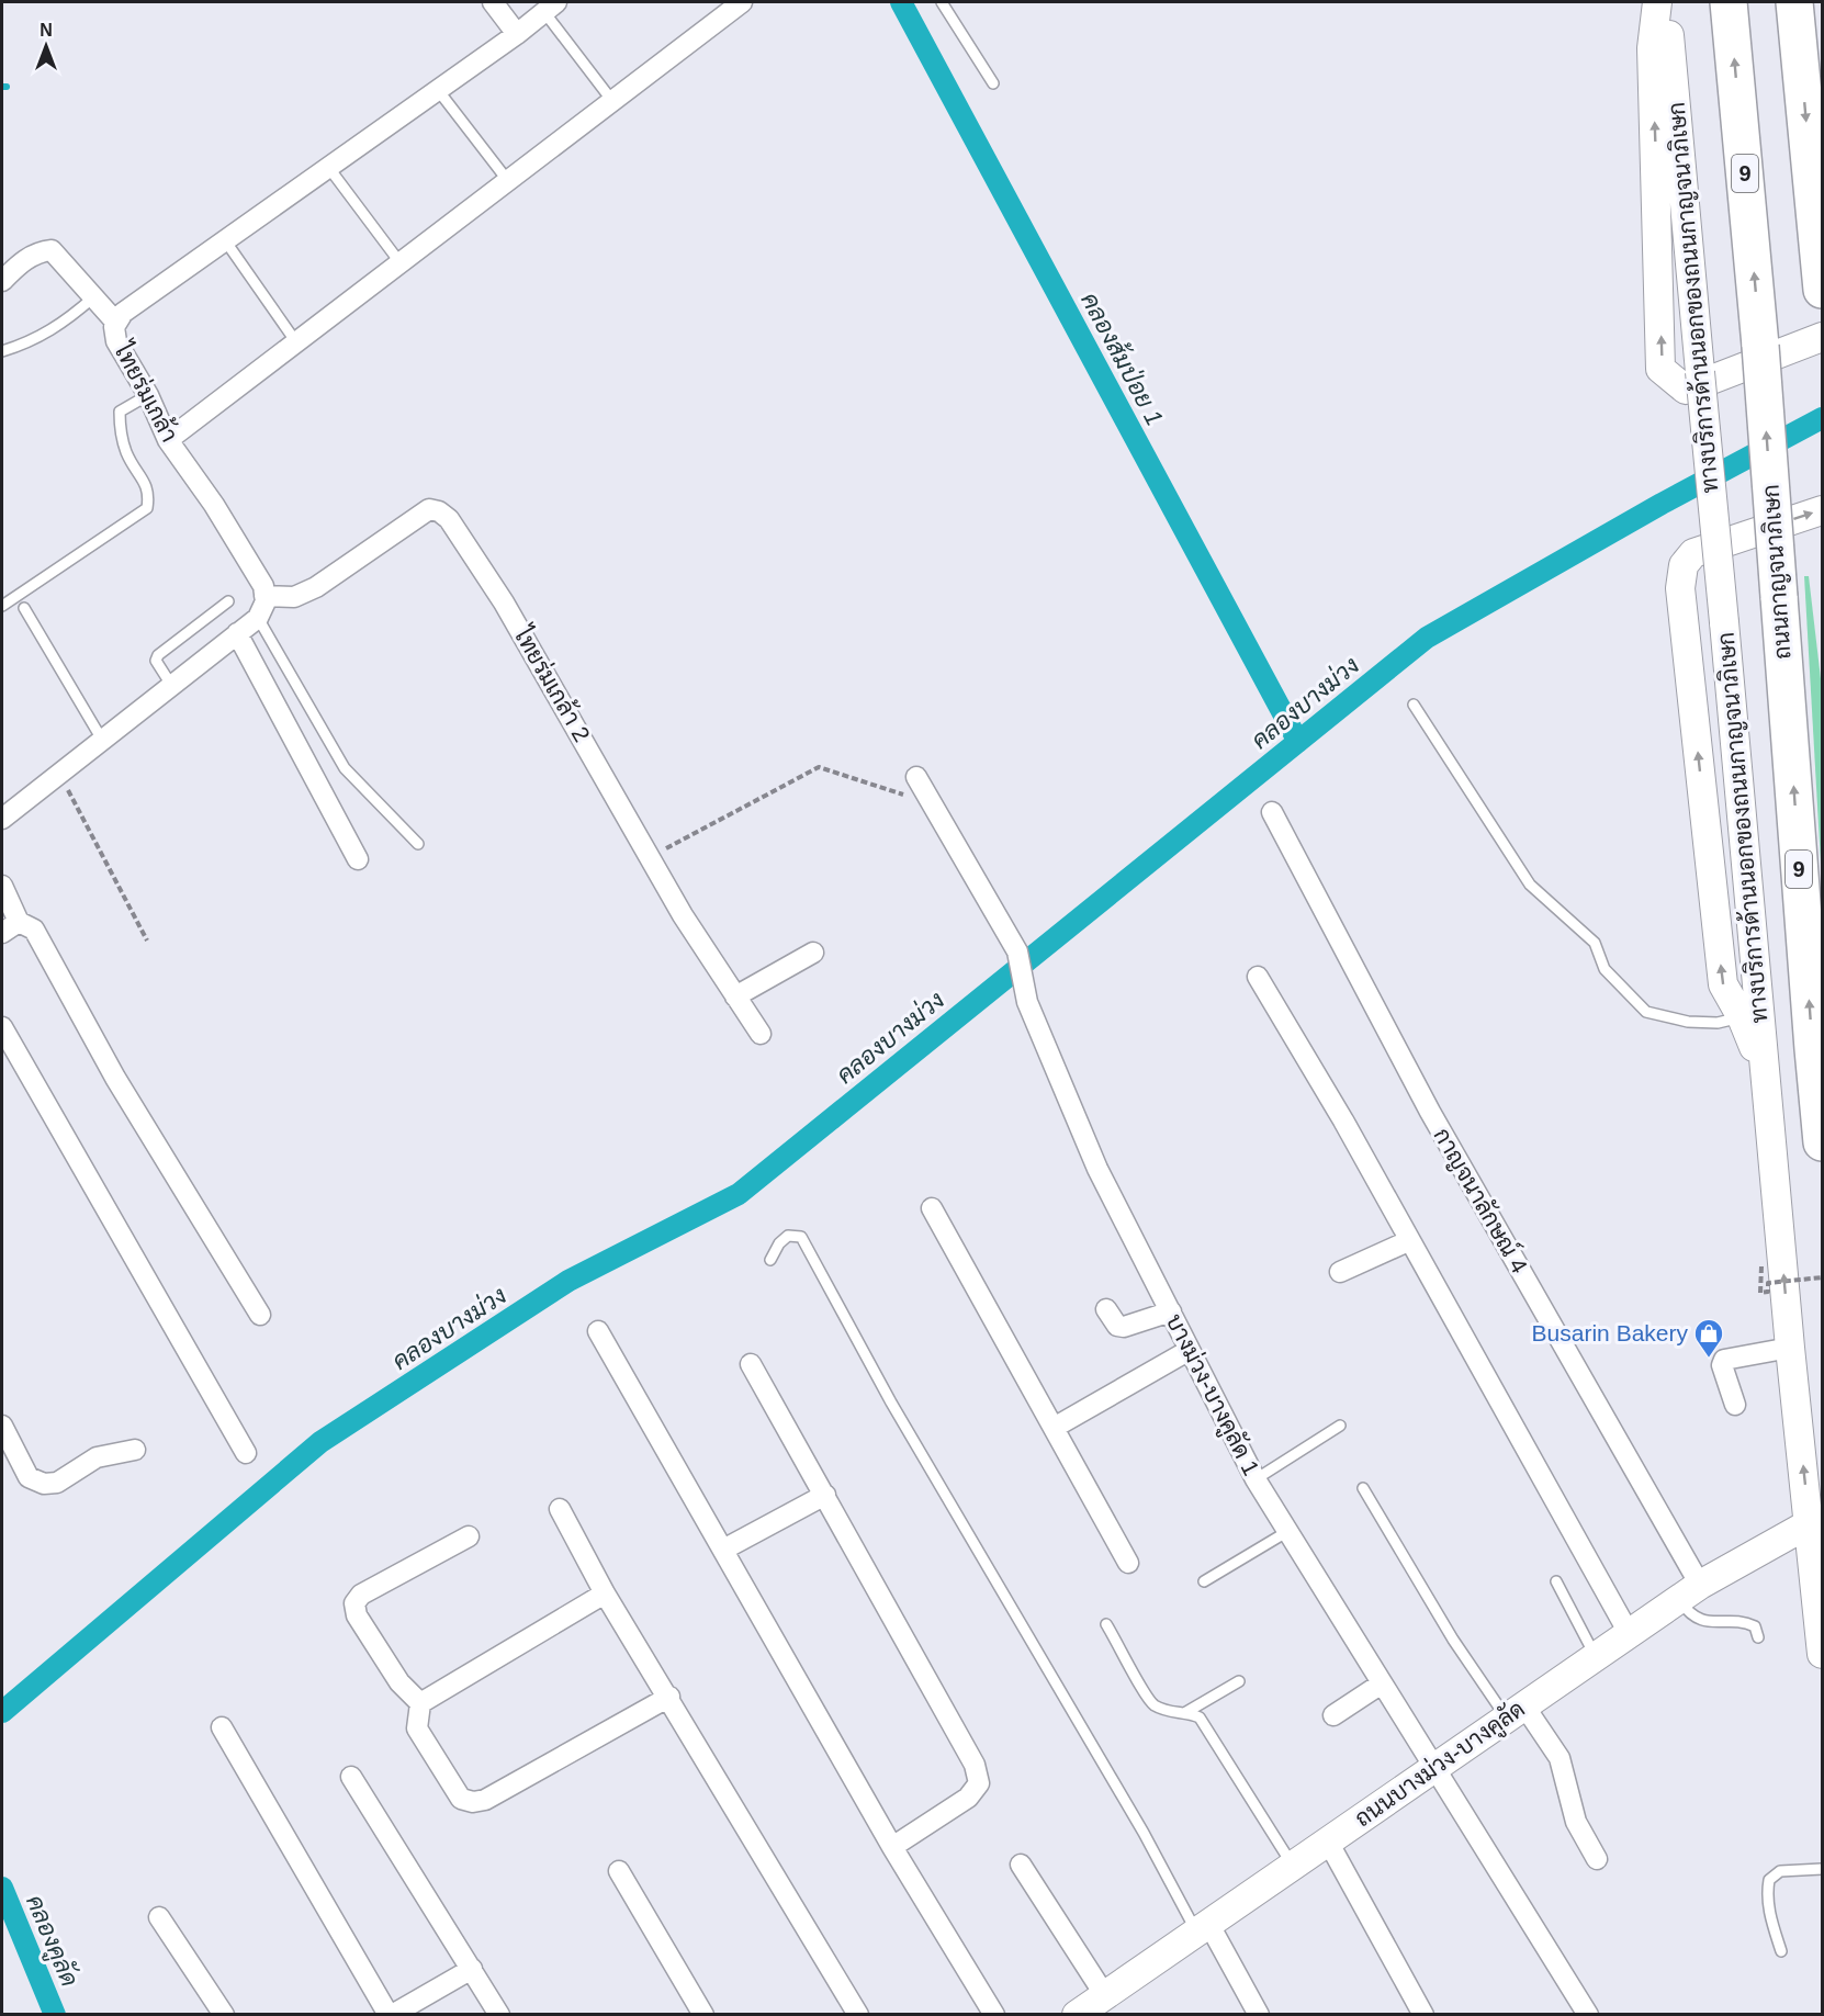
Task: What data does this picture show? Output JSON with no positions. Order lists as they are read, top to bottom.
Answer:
{
  "streets": {
    "highway": ["9", "ถนนกาญจนาภิเษก"],
    "main road": ["ทางบริการด้านนอกของถนนกาญจนาภิเษก", "ถนนบางม่วง-บางคูลัด"],
    "street": [
      "ไทยร่มเกล้า",
      "ไทยร่มเกล้า 2",
      "กาญจนาลักษณ์ 4",
      "บางม่วง-บางคูลัด 1"
    ]
  },
  "crossings": [
    ["ทางบริการด้านนอกของถนนกาญจนาภิเษก", "ถนนบางม่วง-บางคูลัด"],
    ["ไทยร่มเกล้า", "ไทยร่มเกล้า 2"],
    ["กาญจนาลักษณ์ 4", "ถนนบางม่วง-บางคูลัด"],
    ["บางม่วง-บางคูลัด 1", "ถนนบางม่วง-บางคูลัด"]
  ],
  "one_way": ["ถนนกาญจนาภิเษก"],
  "water": ["คลองส้มป่อย 1", "คลองบางม่วง", "คลองคูลัด"],
  "places": {
    "shop": ["Busarin Bakery"]
  },
  "north": "top"
}
